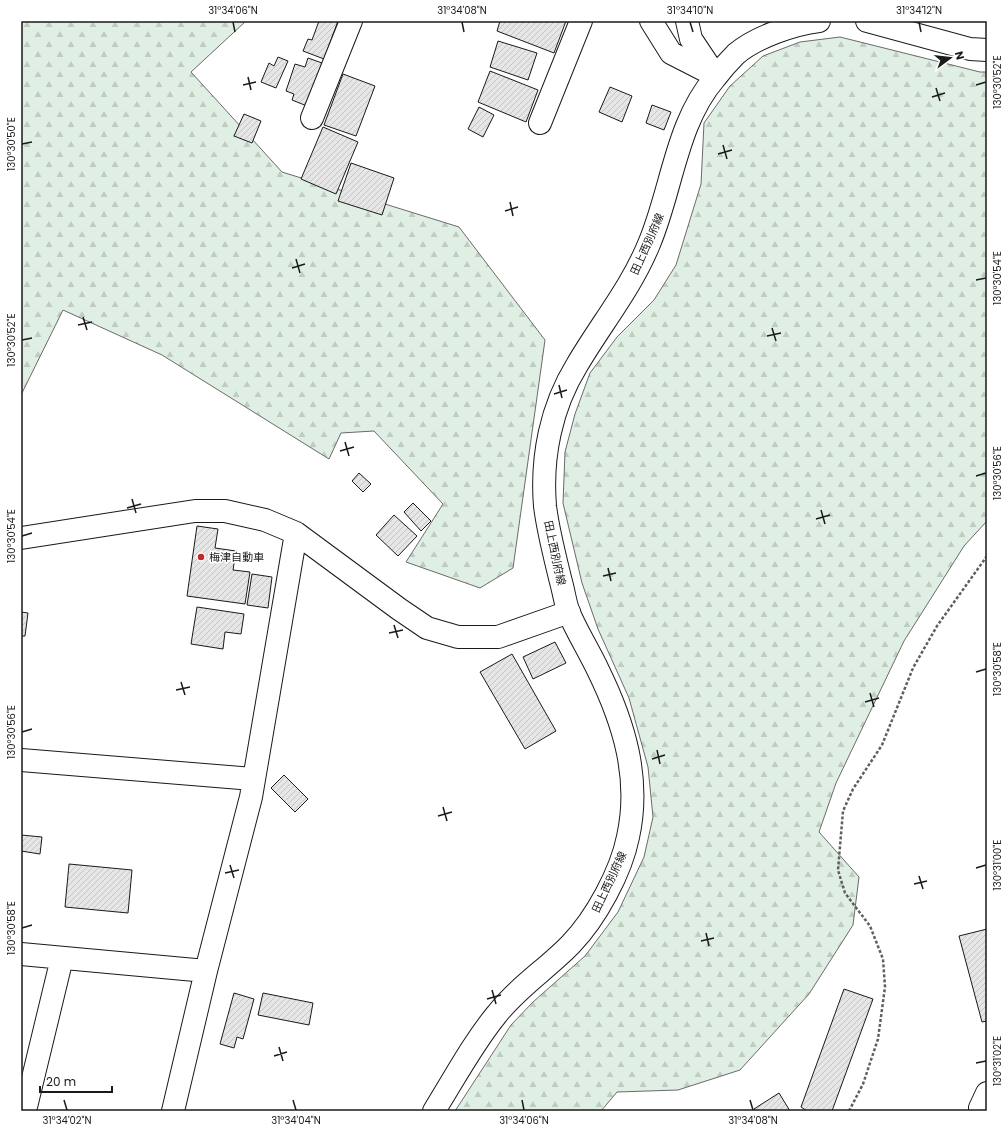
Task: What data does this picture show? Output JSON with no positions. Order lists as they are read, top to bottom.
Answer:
{
  "streets": {
    "street": ["田上西別府線"]
  },
  "places": ["梅津自動車"],
  "scale_bar": "20 m",
  "north": "right",
  "coordinates": [
    "31°34'06\"N",
    "31°34'08\"N",
    "31°34'10\"N",
    "31°34'12\"N",
    "130°30'52\"E",
    "130°30'50\"E",
    "130°30'54\"E",
    "130°30'56\"E",
    "130°30'58\"E",
    "130°31'00\"E",
    "130°31'02\"E",
    "31°34'02\"N",
    "31°34'04\"N"
  ]
}
